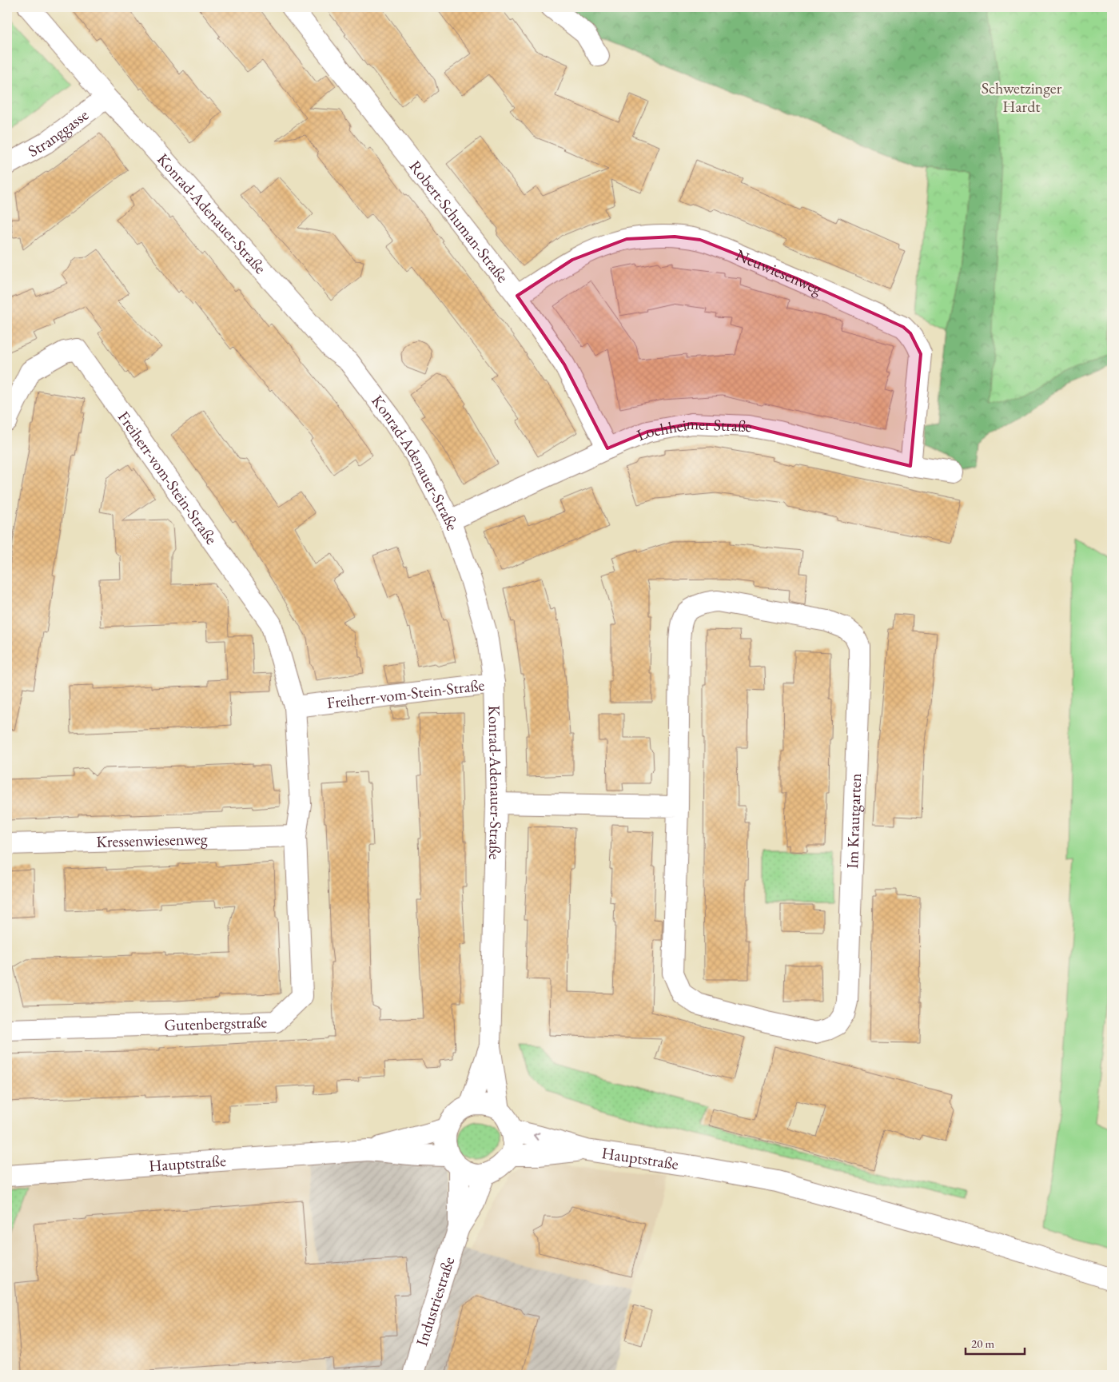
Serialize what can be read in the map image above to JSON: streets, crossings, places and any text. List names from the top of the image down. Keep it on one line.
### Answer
{"streets":{"street":["Stranggasse","Konrad-Adenauer-Straße","Robert-Schuman-Straße","Neuwiesenweg","Lochheimer Straße","Freiherr-vom-Stein-Straße","Im Krautgarten","Kressenwiesenweg","Gutenbergstraße","Hauptstraße","Industriestraße"]},"crossings":[["Stranggasse","Konrad-Adenauer-Straße"],["Konrad-Adenauer-Straße","Lochheimer Straße"],["Konrad-Adenauer-Straße","Freiherr-vom-Stein-Straße"],["Konrad-Adenauer-Straße","Hauptstraße"],["Konrad-Adenauer-Straße","Industriestraße"],["Robert-Schuman-Straße","Neuwiesenweg"],["Robert-Schuman-Straße","Lochheimer Straße"],["Neuwiesenweg","Lochheimer Straße"],["Freiherr-vom-Stein-Straße","Kressenwiesenweg"],["Freiherr-vom-Stein-Straße","Gutenbergstraße"],["Kressenwiesenweg","Gutenbergstraße"],["Hauptstraße","Industriestraße"]],"parks":["Schwetzinger Hardt"],"scale_bar":"20 m"}
